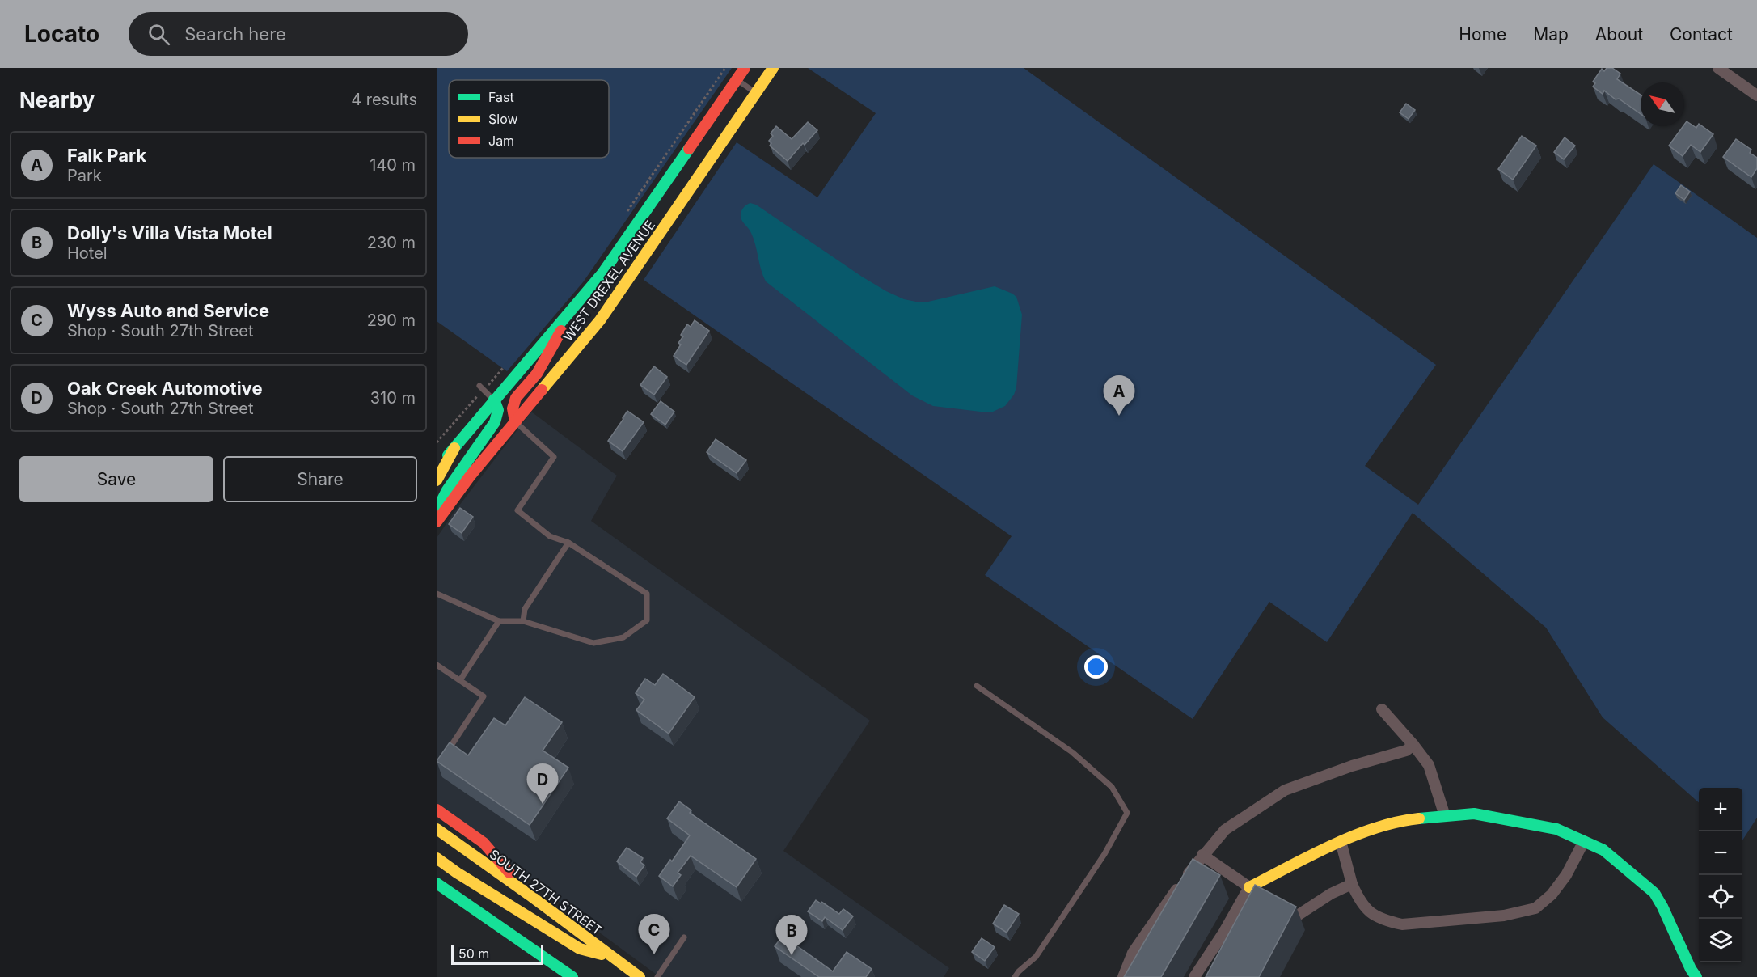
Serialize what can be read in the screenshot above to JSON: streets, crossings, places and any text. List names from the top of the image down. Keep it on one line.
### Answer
{"streets":{"street":["WEST DREXEL AVENUE","SOUTH 27TH STREET"]},"legend":["Fast","Slow","Jam"],"scale_bar":"50 m","north":"top left","page":{"header":"Locato","search":"Search here","nav":["Home","Map","About","Contact"],"heading":["Nearby","4 results"],"list":[{"mark":"A","name":"Falk Park","note":"Park","value":"140 m"},{"mark":"B","name":"Dolly's Villa Vista Motel","note":"Hotel","value":"230 m"},{"mark":"C","name":"Wyss Auto and Service","note":"Shop · South 27th Street","value":"290 m"},{"mark":"D","name":"Oak Creek Automotive","note":"Shop · South 27th Street","value":"310 m"}],"pins":["A","D","C","B"],"buttons":["Save","Share"],"map_buttons":["+","−"],"scale":"50 m"}}
